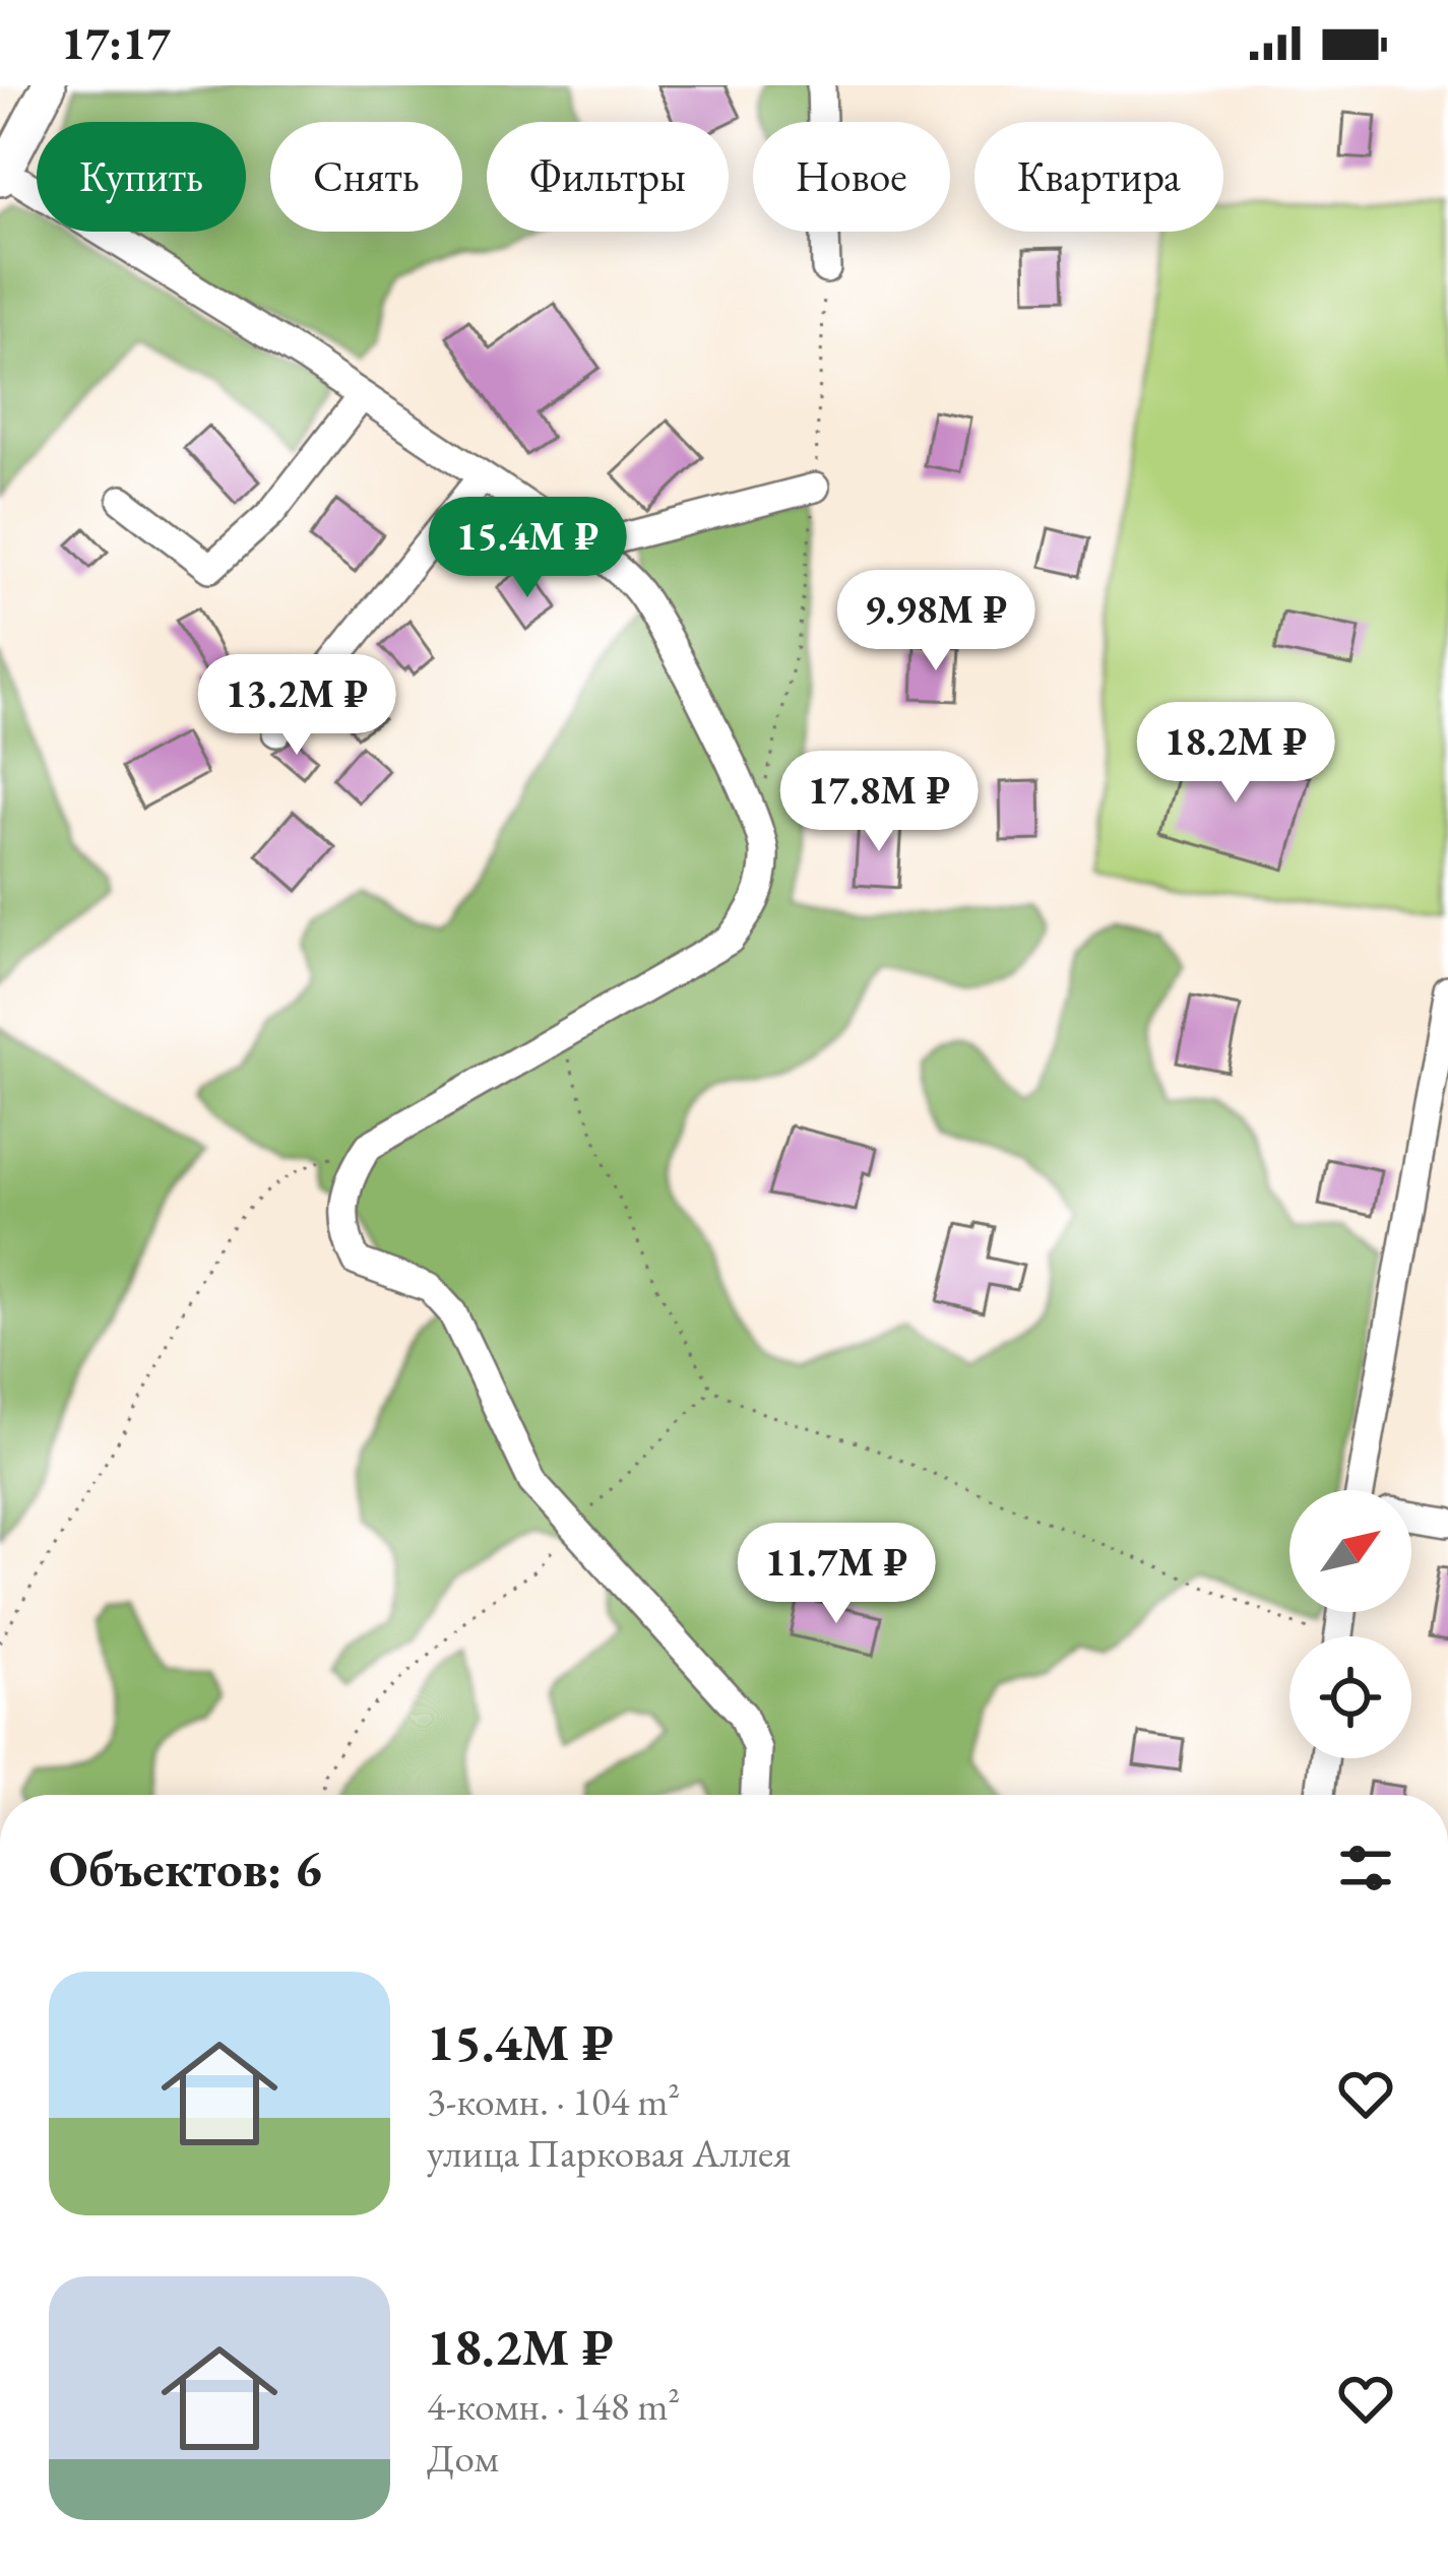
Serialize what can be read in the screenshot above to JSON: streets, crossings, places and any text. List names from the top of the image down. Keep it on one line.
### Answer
{"north":"top right","page":{"status":"17:17","chip":["Купить","Снять","Фильтры","Новое","Квартира"],"price":["15.4M ₽","9.98M ₽","13.2M ₽","18.2M ₽","17.8M ₽","11.7M ₽"],"heading":"Объектов: 6","list":[{"name":"15.4M ₽","note":"3-комн. · 104 m² · улица Парковая Аллея"},{"name":"18.2M ₽","note":"4-комн. · 148 m² · Дом"}]}}
